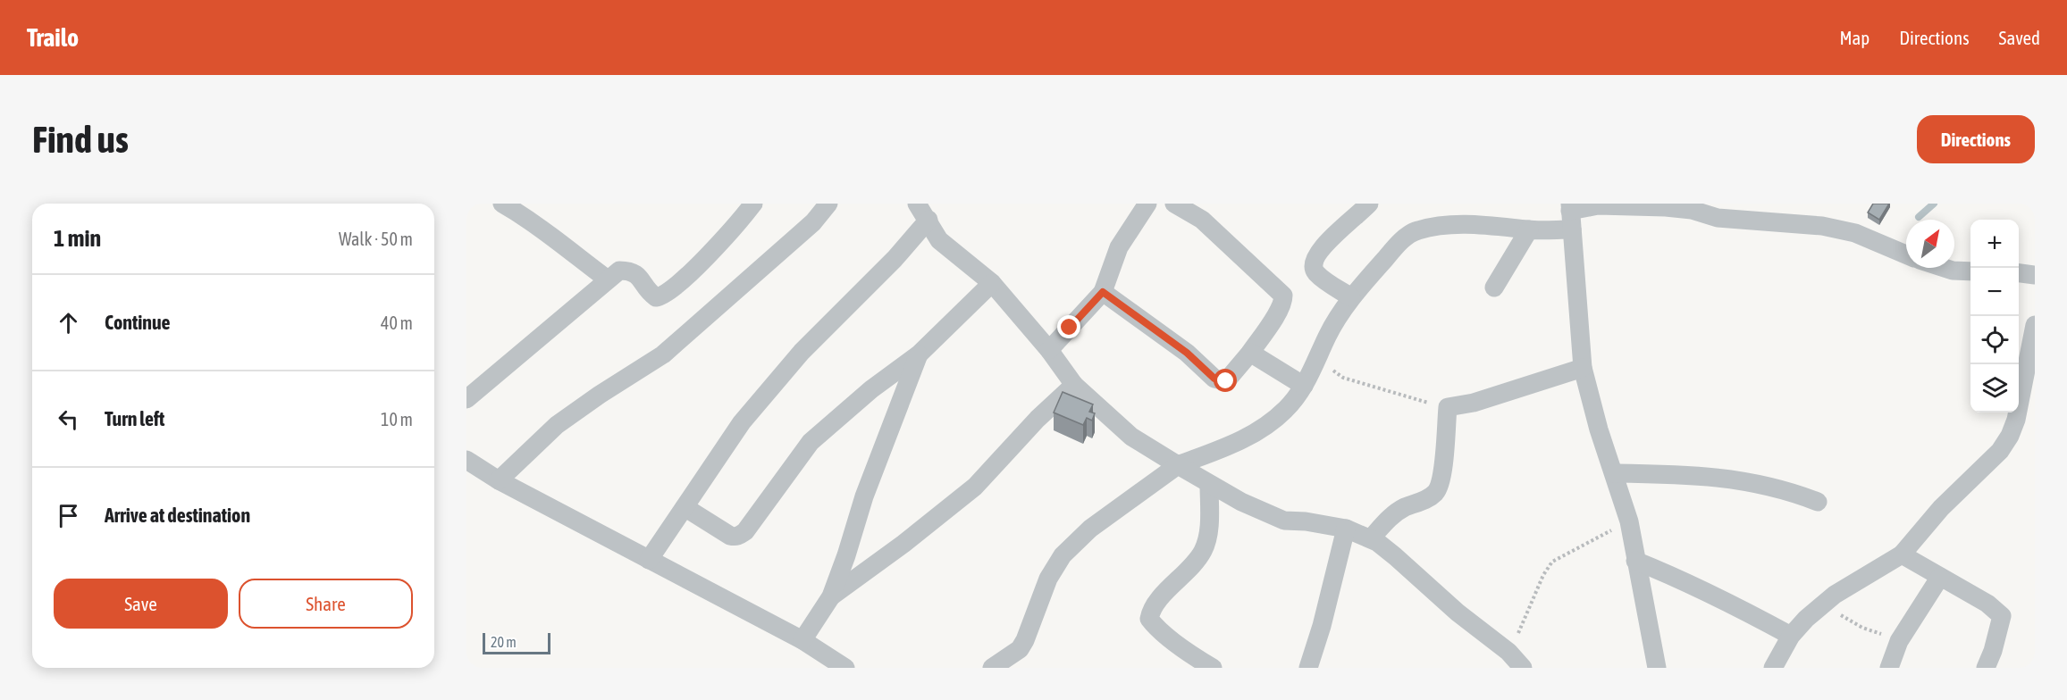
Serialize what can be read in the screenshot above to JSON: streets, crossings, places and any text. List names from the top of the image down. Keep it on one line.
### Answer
{"scale_bar":"20 m","north":"top right","page":{"header":"Trailo","nav":["Map","Directions","Saved"],"buttons":["Directions",["Save","Share"]],"title":"Find us","heading":["1 min","Walk · 50 m"],"map_buttons":["+","−"],"list":[["Continue","40 m"],["Turn left","10 m"],"Arrive at destination"],"scale":"20 m"}}
